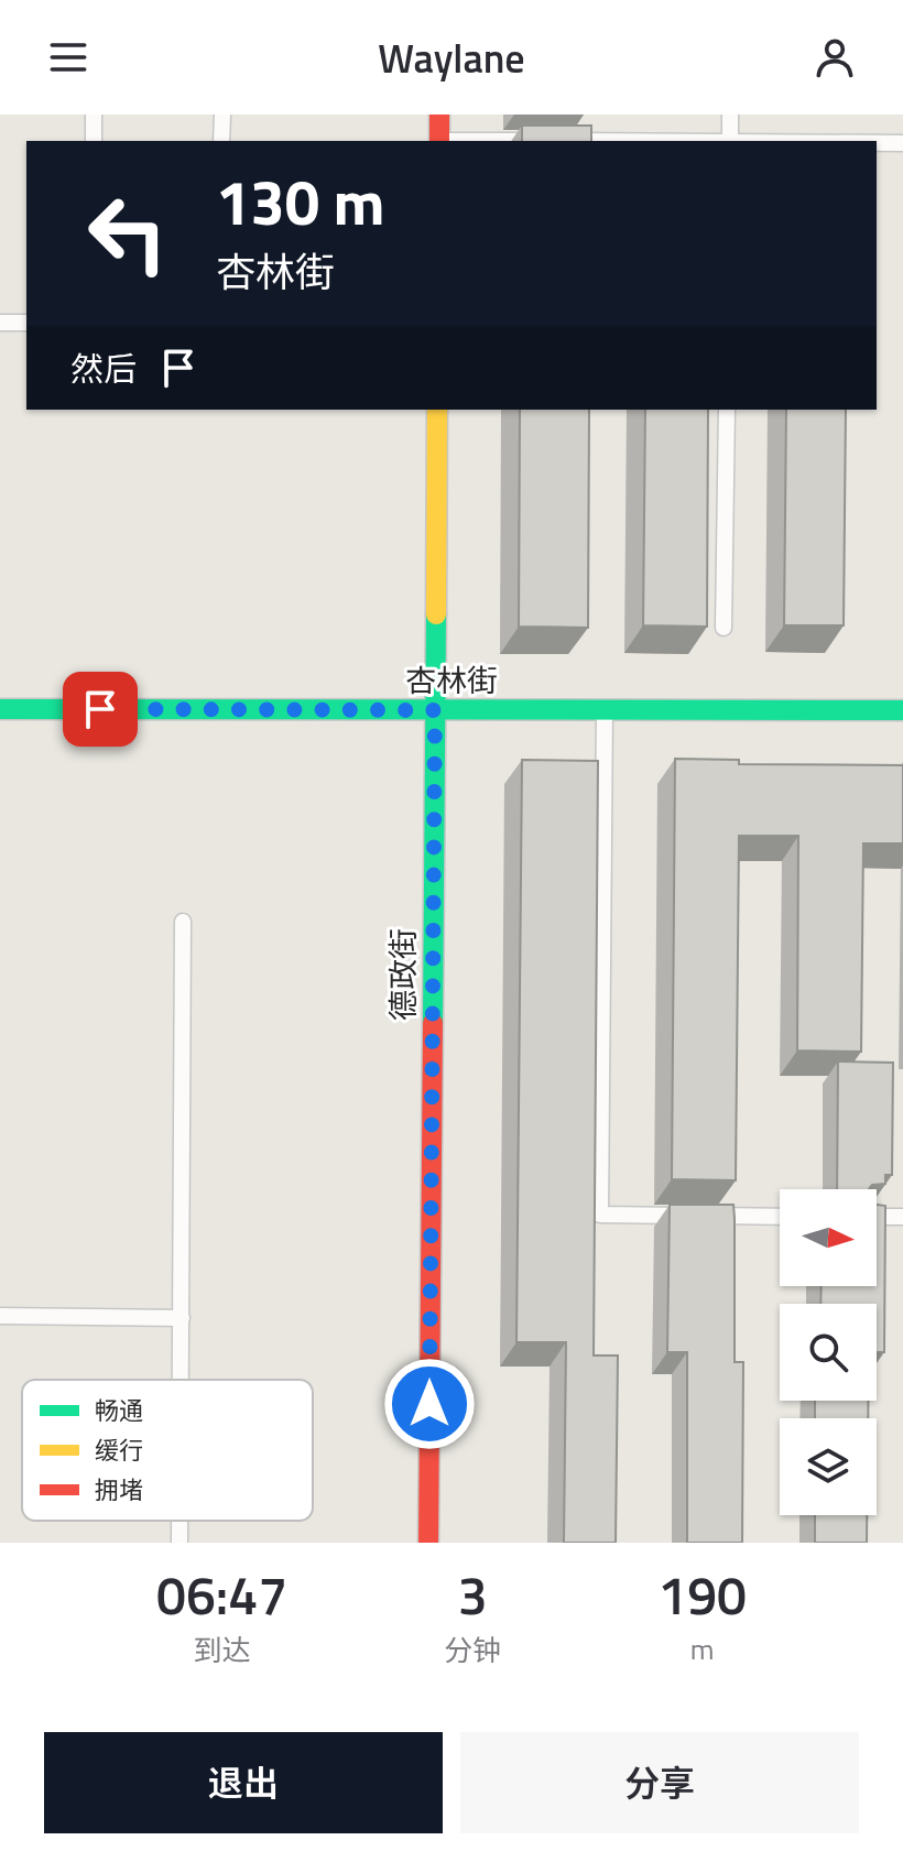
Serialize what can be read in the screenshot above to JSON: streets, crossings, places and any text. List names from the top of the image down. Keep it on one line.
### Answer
{"streets":{"street":["杏林街","德政街"]},"crossings":[["杏林街","德政街"]],"legend":["畅通","缓行","拥堵"],"north":"right","page":{"header":"Waylane","turn":["130 m","杏林街"],"then":"然后","eta":["06:47","到达","3","分钟","190","m"],"buttons":["退出","分享"]}}
